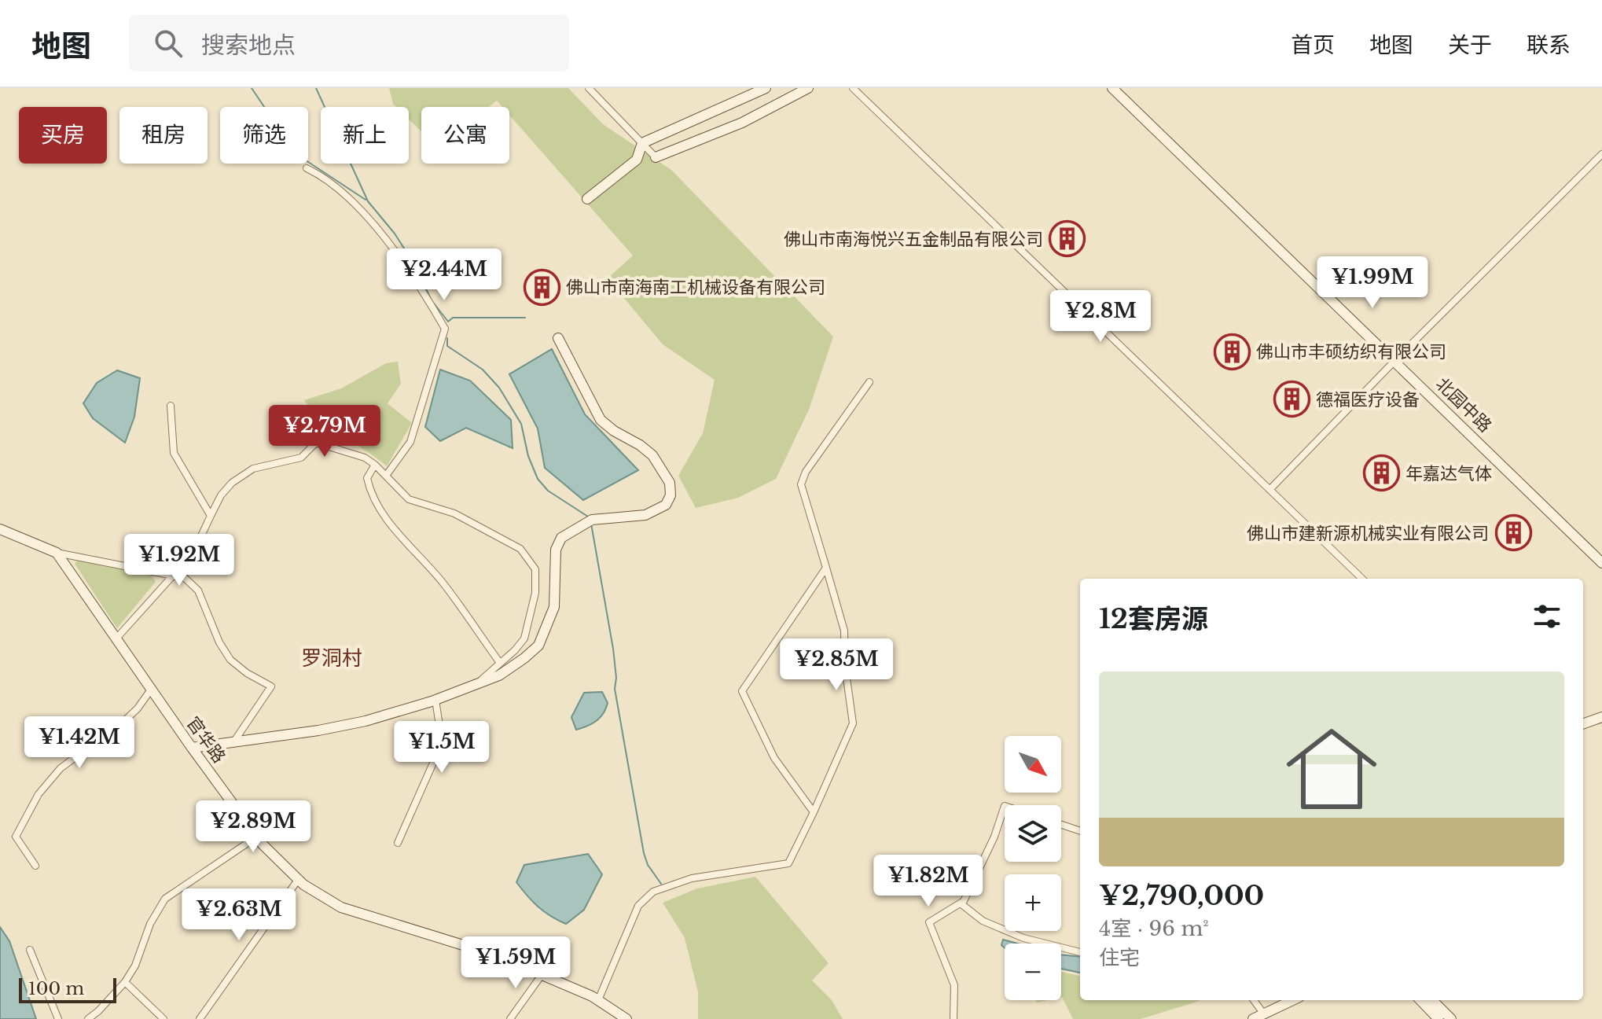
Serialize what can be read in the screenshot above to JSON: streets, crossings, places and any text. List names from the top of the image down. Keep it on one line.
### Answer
{"streets":{"street":["北园中路","官华路"]},"districts":["罗洞村"],"places":{"building":["佛山市南海悦兴五金制品有限公司","佛山市南海南工机械设备有限公司","佛山市丰硕纺织有限公司","德福医疗设备","年嘉达气体","佛山市建新源机械实业有限公司"]},"scale_bar":"100 m","north":"bottom right","page":{"header":"地图","search":"搜索地点","nav":["首页","地图","关于","联系"],"chip":["买房","租房","筛选","新上","公寓"],"price":["¥2.44M","¥1.99M","¥2.8M","¥2.79M","¥1.92M","¥2.85M","¥1.42M","¥1.5M","¥2.89M","¥1.82M","¥2.63M","¥1.59M"],"heading":"12套房源","list":[{"name":"¥2,790,000","note":"4室 · 96 m² · 住宅"}],"map_buttons":["+","−"],"scale":"100 m"}}
